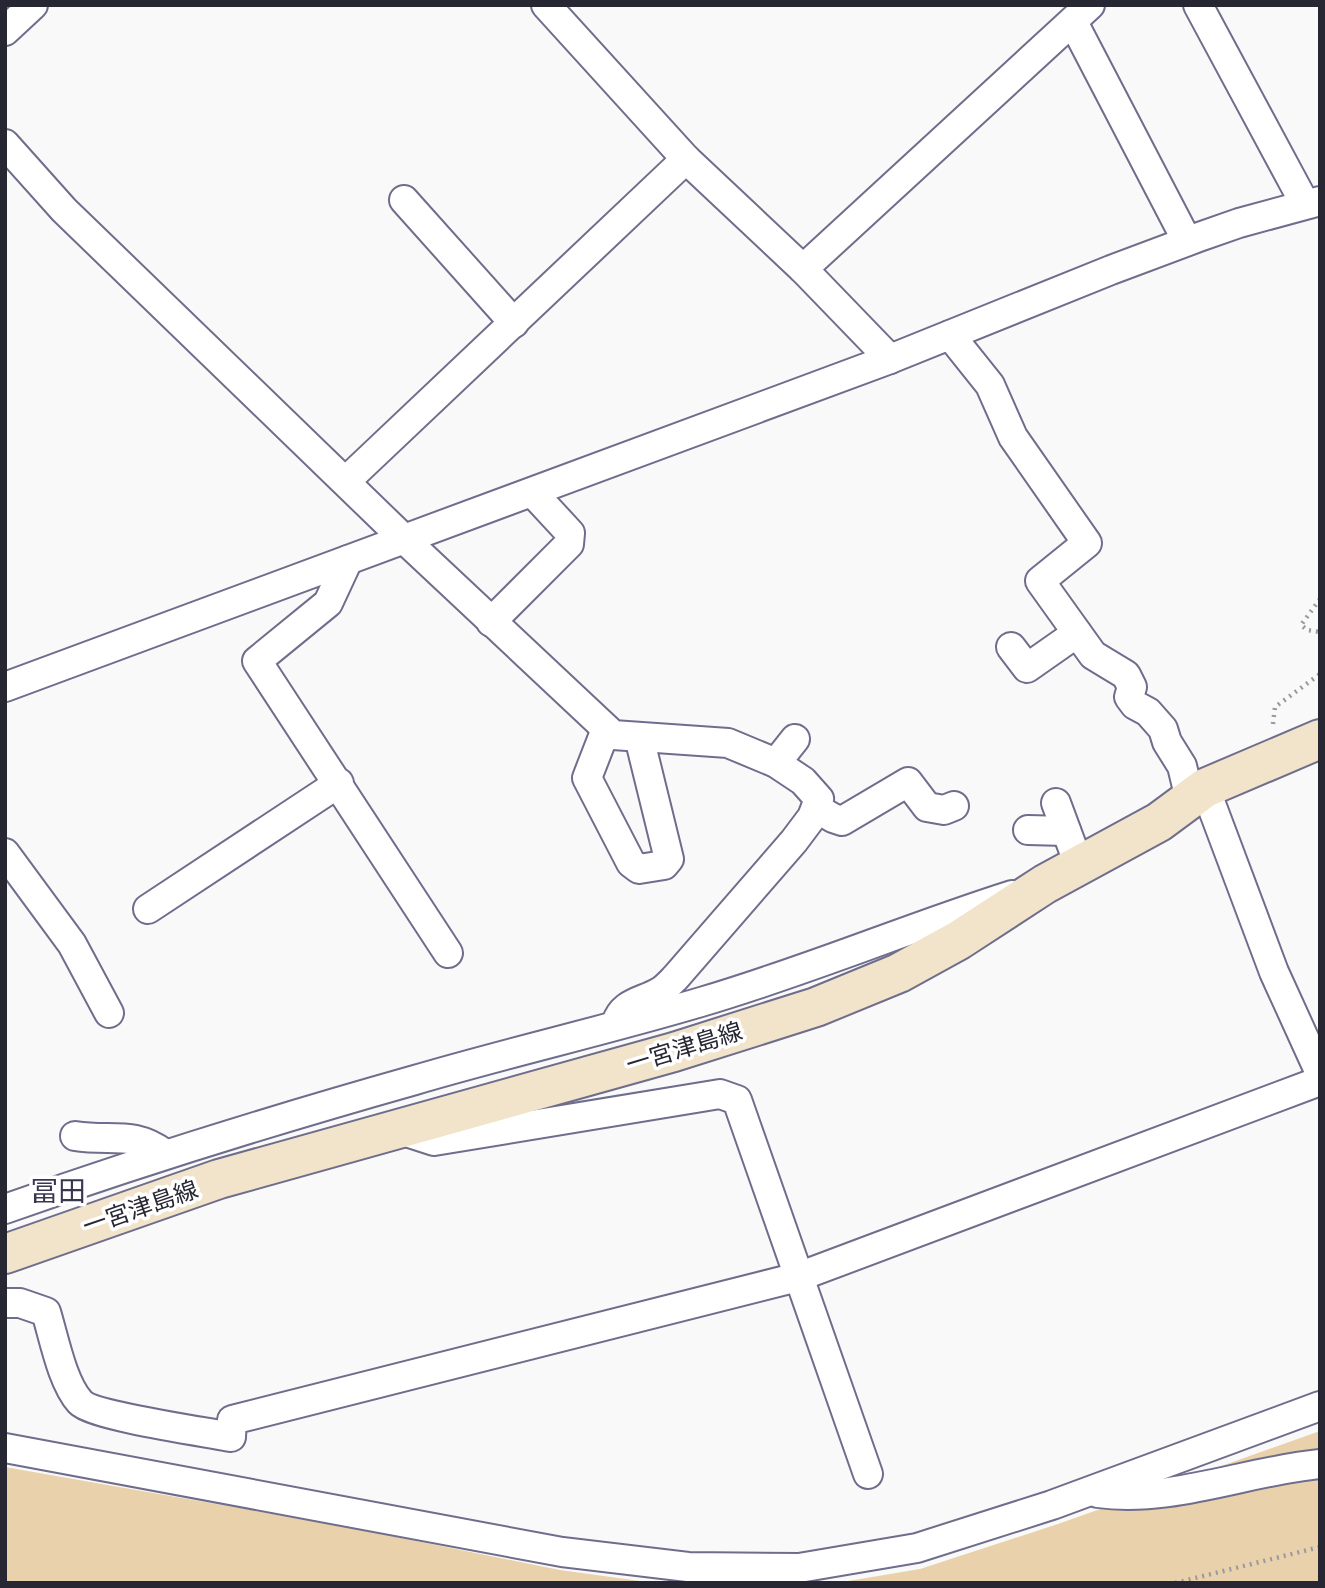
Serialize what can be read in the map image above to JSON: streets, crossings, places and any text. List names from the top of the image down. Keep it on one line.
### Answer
{"streets":{"main road":["一宮津島線"]},"districts":["冨田"]}
